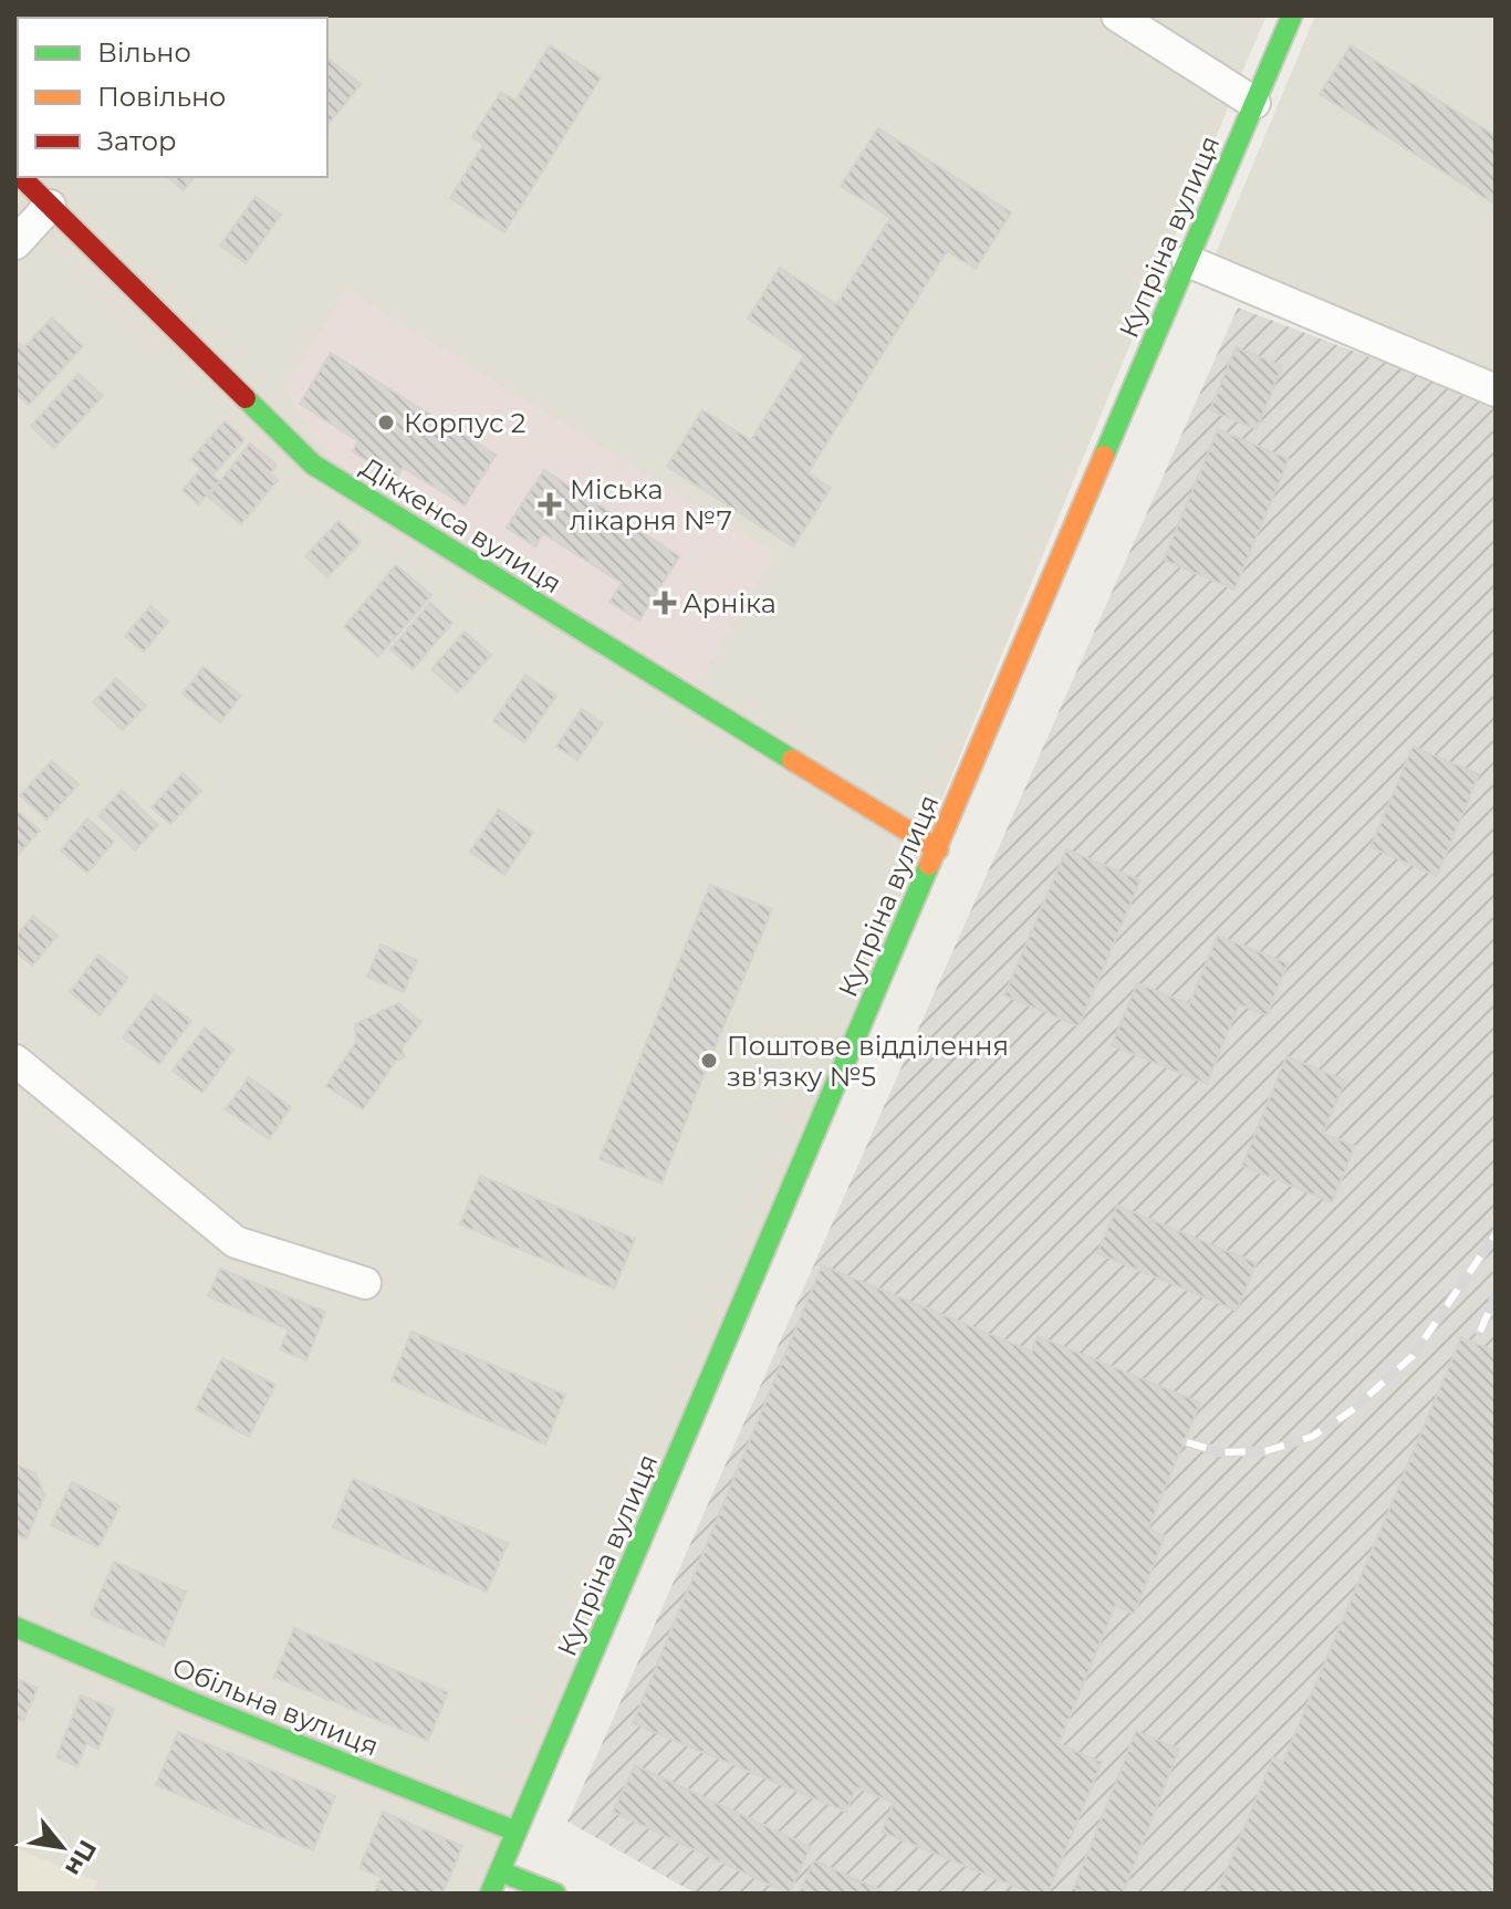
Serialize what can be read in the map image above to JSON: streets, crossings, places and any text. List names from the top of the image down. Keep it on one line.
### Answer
{"streets":{"main road":["Купріна вулиця","Діккенса вулиця","Обільна вулиця"]},"crossings":[["Купріна вулиця","Діккенса вулиця"],["Купріна вулиця","Обільна вулиця"]],"places":{"other":["Корпус 2","Поштове відділення зв'язку №5"],"health":["Міська лікарня №7","Арніка"]},"legend":["Вільно","Повільно","Затор"],"north":"bottom right"}
